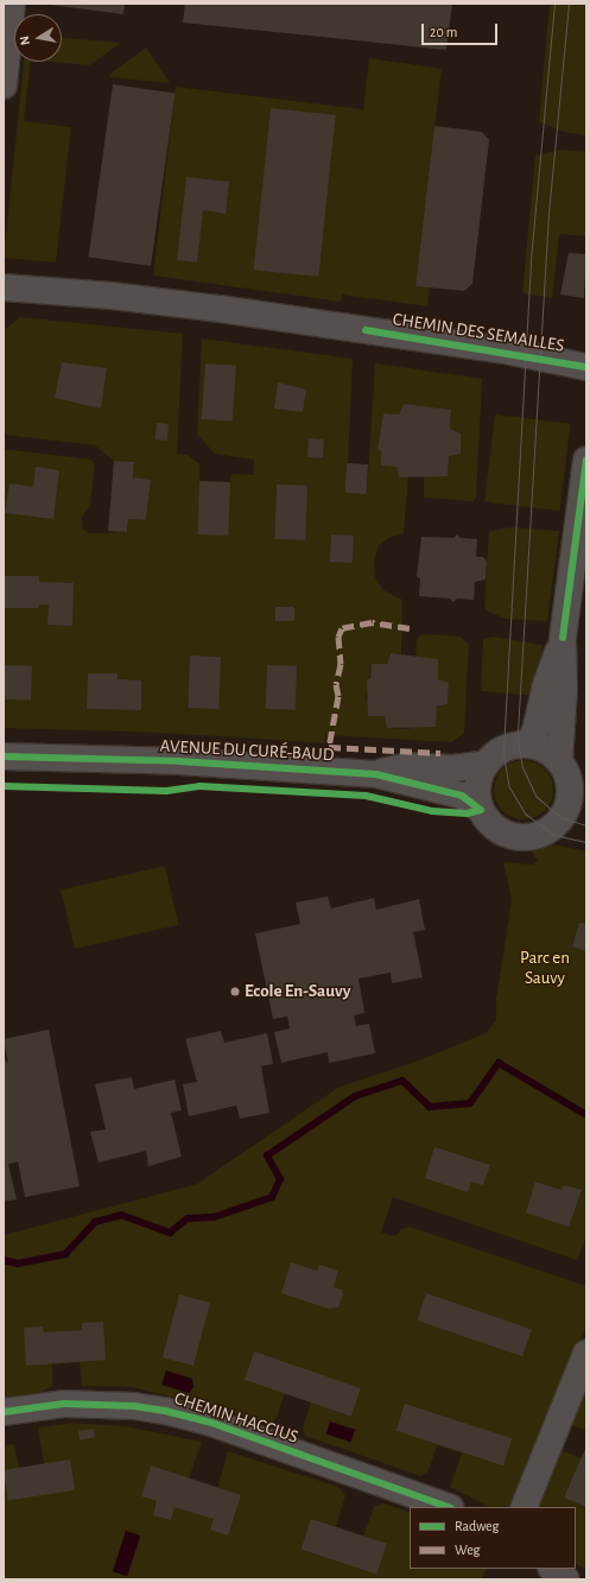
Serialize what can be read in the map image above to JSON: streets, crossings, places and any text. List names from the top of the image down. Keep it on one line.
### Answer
{"streets":{"street":["CHEMIN DES SEMAILLES","AVENUE DU CURÉ-BAUD","CHEMIN HACCIUS"]},"parks":["Parc en Sauvy"],"places":["Ecole En-Sauvy"],"legend":["Radweg","Weg"],"scale_bar":"20 m","north":"left"}
